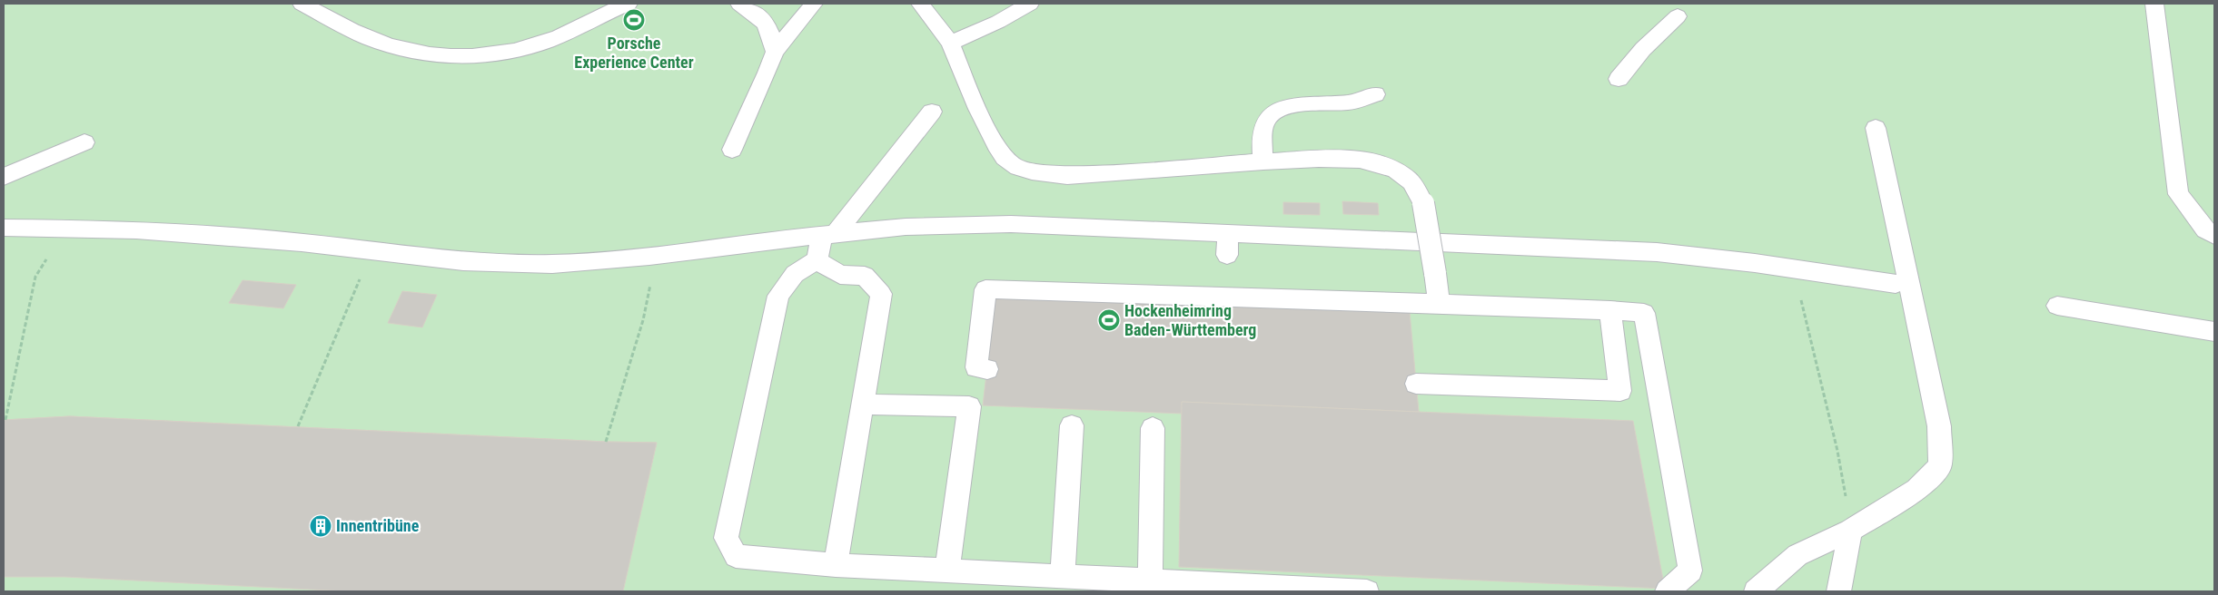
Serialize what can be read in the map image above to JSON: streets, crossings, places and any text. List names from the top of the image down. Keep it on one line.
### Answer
{"places":{"sports":["Porsche Experience Center","Hockenheimring Baden-Württemberg"],"building":["Innentribüne"]}}
